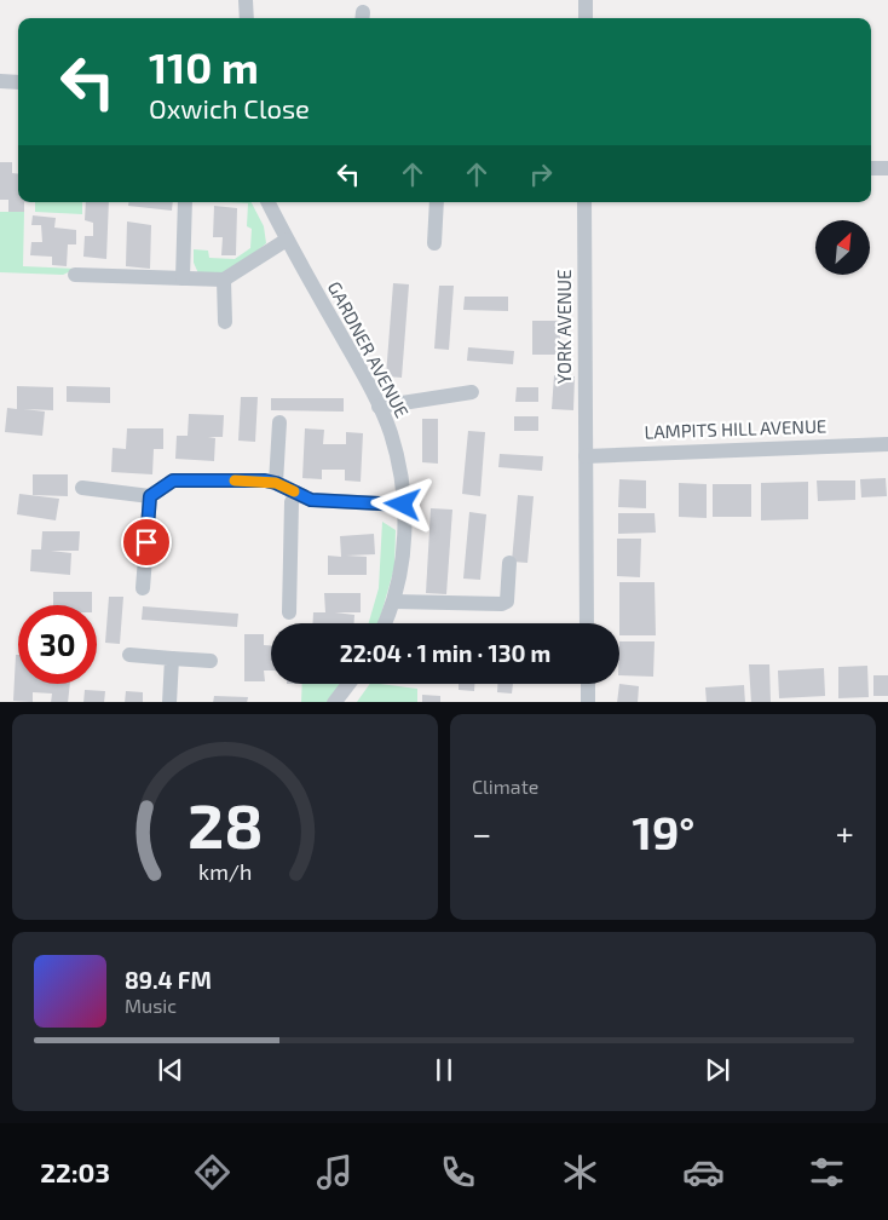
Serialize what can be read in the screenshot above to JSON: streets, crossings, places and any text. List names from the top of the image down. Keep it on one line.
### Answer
{"streets":{"street":["YORK AVENUE","GARDNER AVENUE","LAMPITS HILL AVENUE"]},"crossings":[["YORK AVENUE","LAMPITS HILL AVENUE"]],"north":"top right","page":{"turn":["110 m","Oxwich Close"],"limit":"30","trip":"22:04 · 1 min · 130 m","tile":"Climate","heat":["−","19°","+"],"song":["89.4 FM","Music"],"tabs":"22:03","gauge":["28","km/h"]}}
